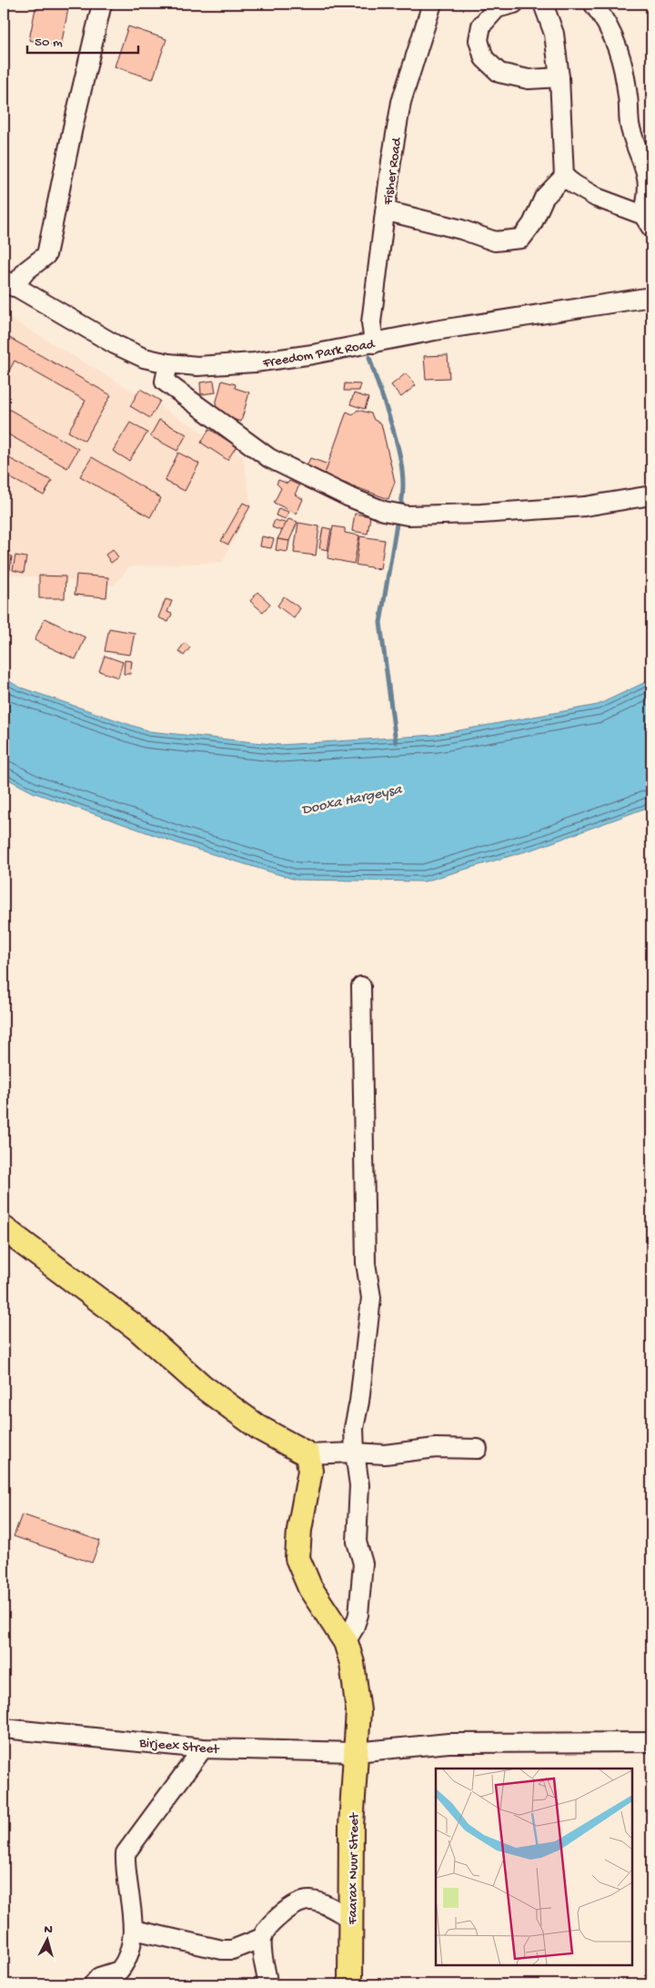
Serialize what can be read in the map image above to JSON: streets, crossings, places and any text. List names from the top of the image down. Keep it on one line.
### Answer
{"streets":{"main road":["Faarax Nuur Street"],"street":["Fisher Road","Freedom Park Road","Birjeex Street"]},"crossings":[["Fisher Road","Freedom Park Road"],["Birjeex Street","Faarax Nuur Street"]],"water":["Dooxa Hargeysa"],"scale_bar":"50 m","north":"top"}
